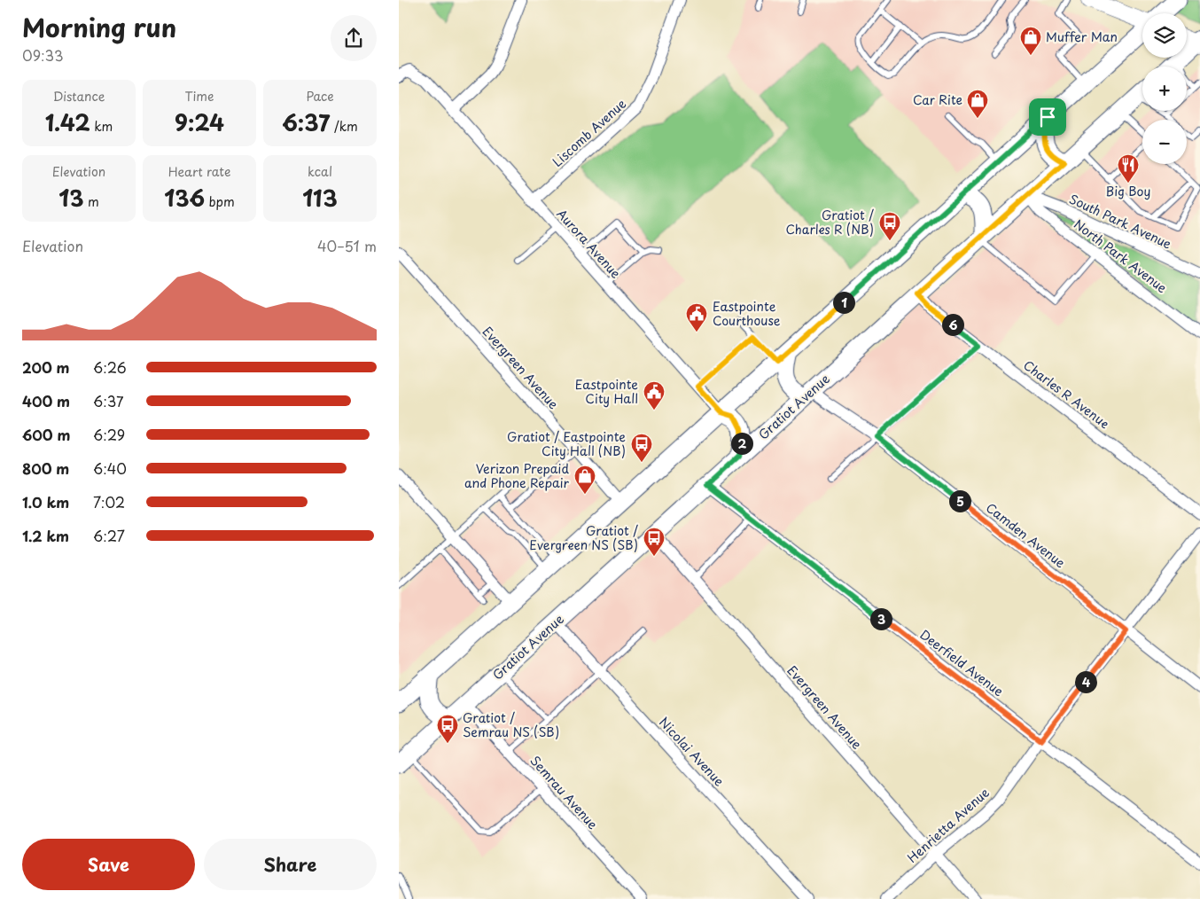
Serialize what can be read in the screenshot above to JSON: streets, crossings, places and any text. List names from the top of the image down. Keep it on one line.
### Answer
{"streets":{"main road":["Gratiot Avenue"],"street":["Liscomb Avenue","South Park Avenue","Aurora Avenue","North Park Avenue","Evergreen Avenue","Charles R Avenue","Camden Avenue","Deerfield Avenue","Nicolai Avenue","Semrau Avenue","Henrietta Avenue"]},"crossings":[["Liscomb Avenue","Aurora Avenue"],["South Park Avenue","North Park Avenue"],["South Park Avenue","Gratiot Avenue"],["North Park Avenue","Gratiot Avenue"],["Evergreen Avenue","Gratiot Avenue"],["Evergreen Avenue","Henrietta Avenue"],["Charles R Avenue","Gratiot Avenue"],["Gratiot Avenue","Camden Avenue"],["Gratiot Avenue","Deerfield Avenue"],["Gratiot Avenue","Nicolai Avenue"],["Gratiot Avenue","Semrau Avenue"],["Camden Avenue","Henrietta Avenue"],["Deerfield Avenue","Henrietta Avenue"]],"places":{"shop":["Muffer Man","Car Rite","Verizon Prepaid and Phone Repair"],"restaurant":["Big Boy"],"bus stop":["Gratiot / Charles R (NB)","Gratiot / Eastpointe City Hall (NB)","Gratiot / Evergreen NS (SB)","Gratiot / Semrau NS (SB)"],"public building":["Eastpointe Courthouse","Eastpointe City Hall"]},"page":{"heading":["Morning run","09:33"],"map_buttons":["+","−"],"stats":[["Distance","1.42 km"],["Time","9:24"],["Pace","6:37 /km"],["Elevation","13 m"],["Heart rate","136 bpm"],["kcal","113"]],"chart":["Elevation","40–51 m"],"pins":["1","6","2","5","3","4"],"list":[{"name":"200 m","note":"6:26"},{"name":"400 m","note":"6:37"},{"name":"600 m","note":"6:29"},{"name":"800 m","note":"6:40"},{"name":"1.0 km","note":"7:02"},{"name":"1.2 km","note":"6:27"}],"buttons":["Save","Share"]}}
